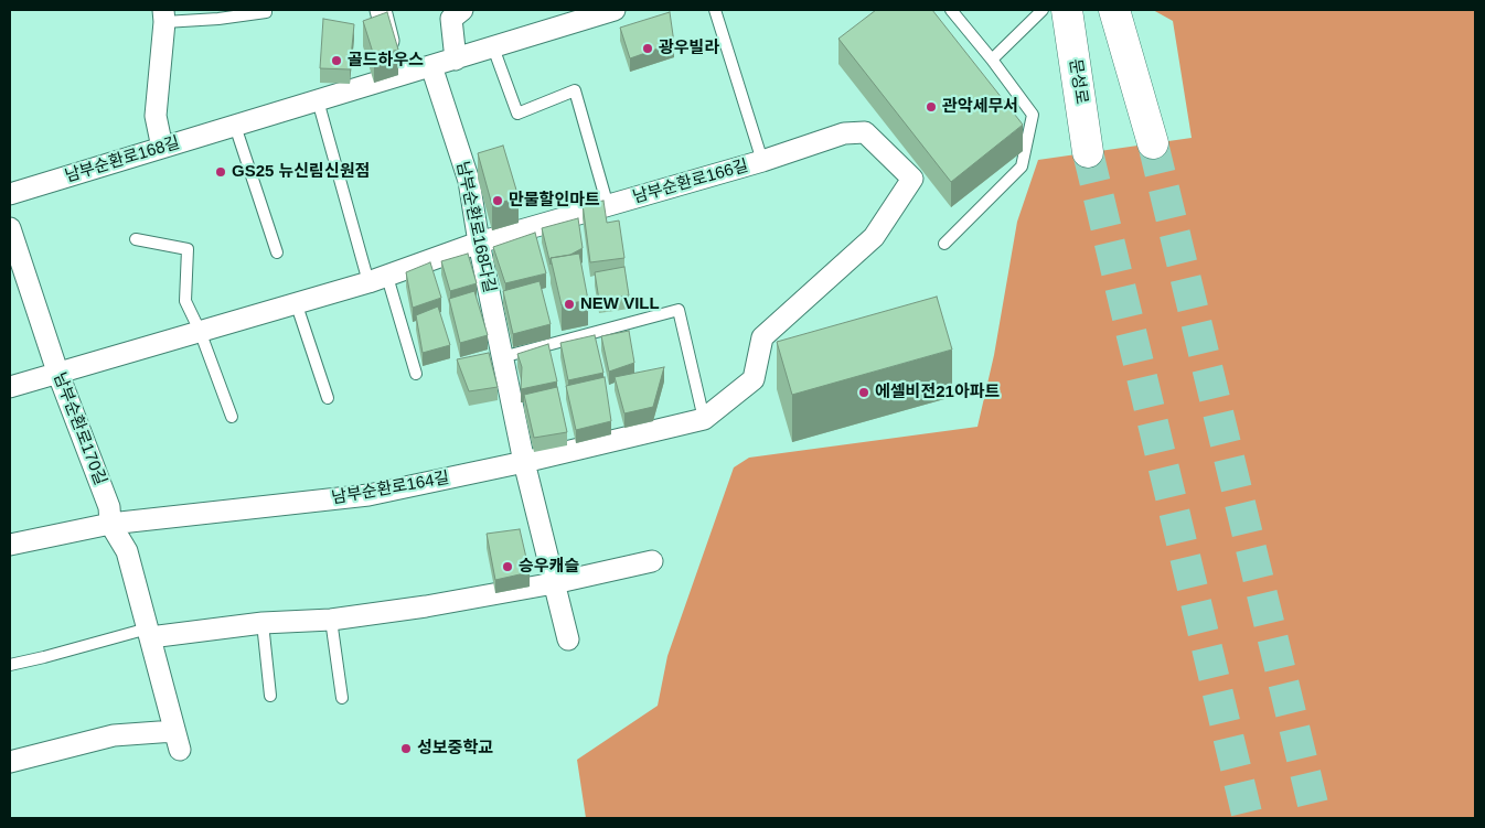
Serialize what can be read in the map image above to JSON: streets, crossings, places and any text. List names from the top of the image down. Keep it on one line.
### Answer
{"streets":{"main road":["문성로"],"street":["남부순환로168길","남부순환로166길","남부순환로168다길","남부순환로170길","남부순환로164길"]},"crossings":[["남부순환로168길","남부순환로168다길"],["남부순환로166길","남부순환로168다길"],["남부순환로166길","남부순환로170길"],["남부순환로166길","남부순환로164길"],["남부순환로168다길","남부순환로164길"],["남부순환로170길","남부순환로164길"]],"places":["광우빌라","골드하우스","관악세무서","GS25 뉴신림신원점","만물할인마트","NEW VILL","에셀비전21아파트","승우캐슬","성보중학교"]}
